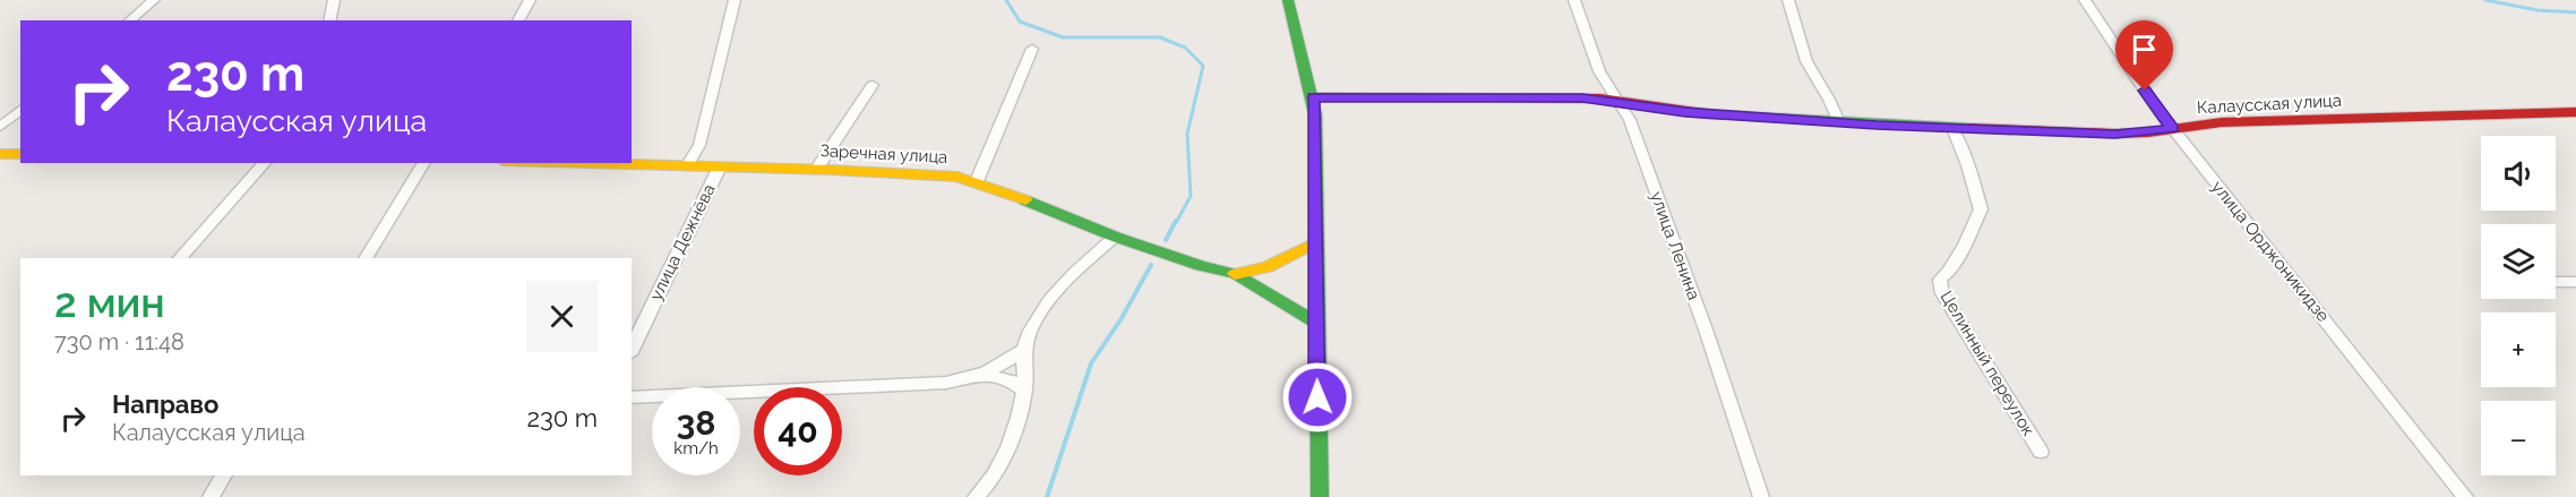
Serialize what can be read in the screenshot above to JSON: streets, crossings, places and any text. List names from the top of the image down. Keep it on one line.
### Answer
{"streets":{"street":["Калаусская улица","Заречная улица","улица Дежнёва","улица Ленина","улица Орджоникидзе","Целинный переулок"]},"crossings":[["Калаусская улица","улица Ленина"],["Калаусская улица","улица Орджоникидзе"],["Калаусская улица","Целинный переулок"],["Заречная улица","улица Дежнёва"]],"page":{"turn":["230 m","Калаусская улица"],"map_buttons":["+","−"],"heading":["2 мин","730 m · 11:48"],"list":[{"name":"Направо","note":"Калаусская улица","value":"230 m"}],"speed":"38 km/h","limit":"40"}}
